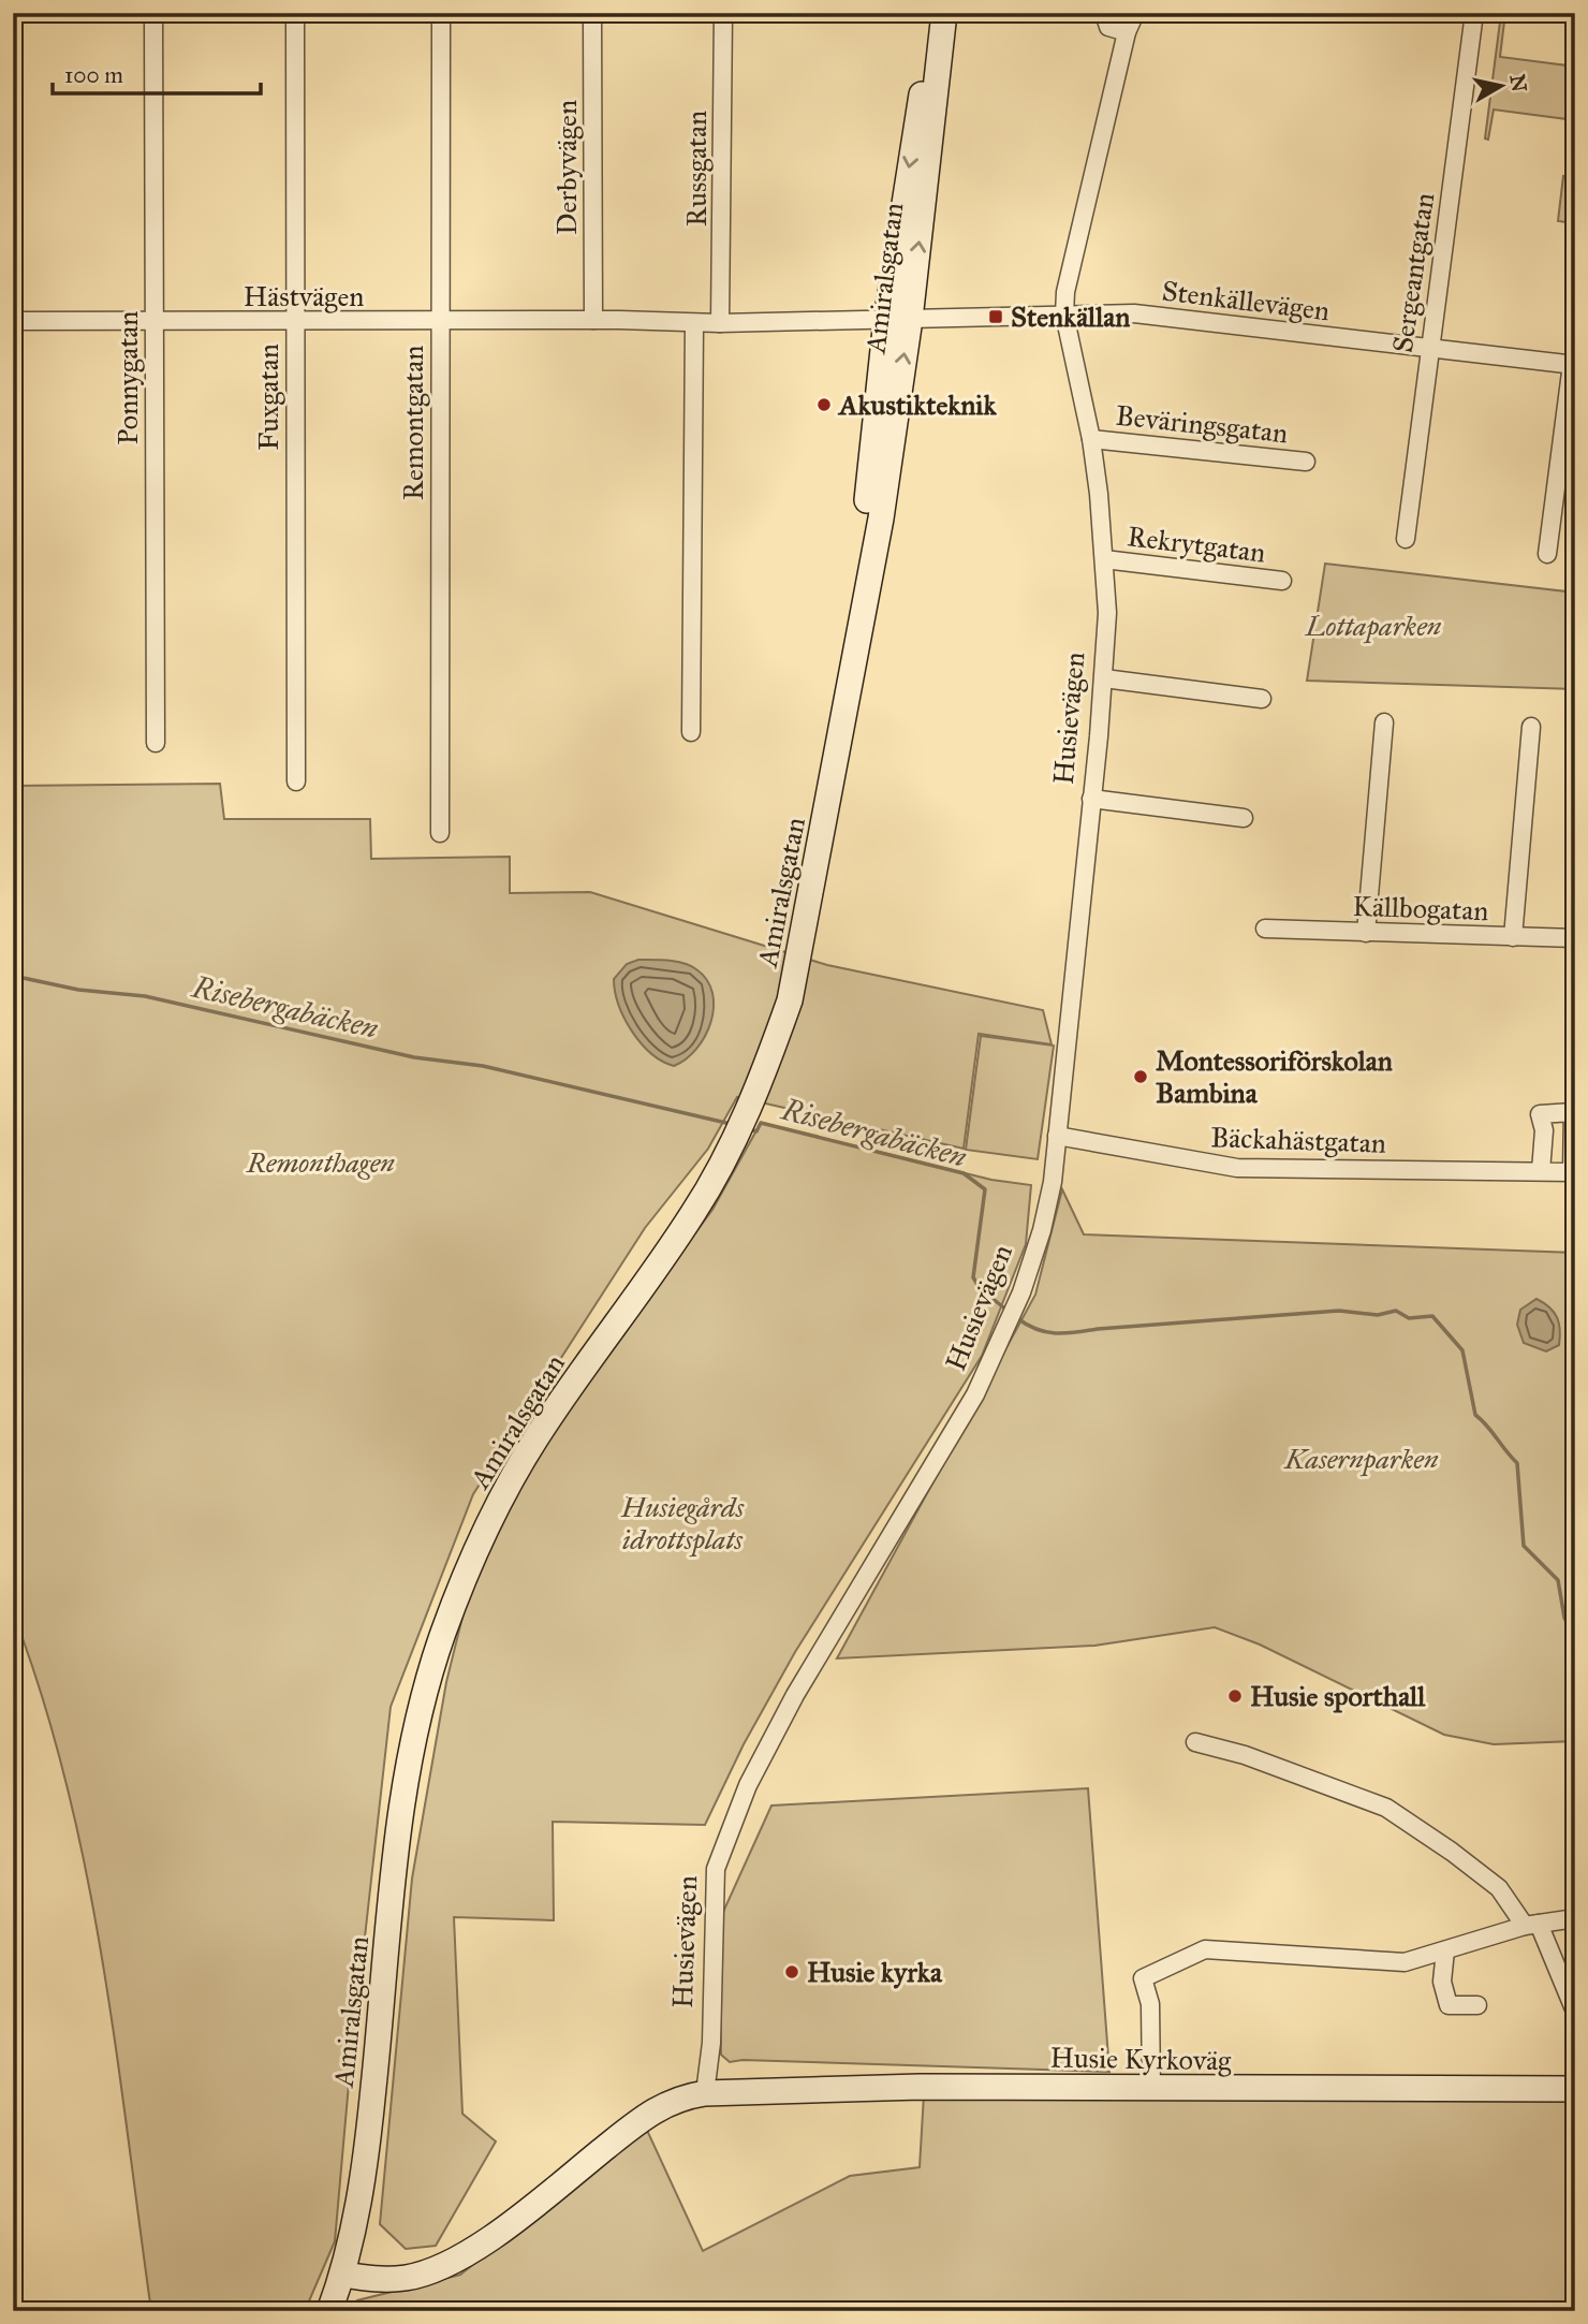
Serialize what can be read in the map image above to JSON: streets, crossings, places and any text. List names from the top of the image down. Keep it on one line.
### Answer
{"streets":{"street":["Derbyvägen","Russgatan","Sergeantgatan","Amiralsgatan","Hästvägen","Stenkällevägen","Ponnygatan","Fuxgatan","Remontgatan","Beväringsgatan","Rekrytgatan","Husievägen","Källbogatan","Bäckahästgatan","Husie Kyrkoväg"]},"crossings":[["Derbyvägen","Hästvägen"],["Derbyvägen","Stenkällevägen"],["Russgatan","Stenkällevägen"],["Sergeantgatan","Stenkällevägen"],["Amiralsgatan","Stenkällevägen"],["Hästvägen","Stenkällevägen"],["Hästvägen","Ponnygatan"],["Hästvägen","Fuxgatan"],["Hästvägen","Remontgatan"],["Stenkällevägen","Husievägen"],["Beväringsgatan","Husievägen"],["Rekrytgatan","Husievägen"],["Husievägen","Bäckahästgatan"],["Husievägen","Husie Kyrkoväg"]],"water":["Risebergabäcken"],"parks":["Lottaparken","Remonthagen","Kasernparken","Husiegårds idrottsplats"],"places":{"transit":["Stenkällan"],"other":["Akustikteknik","Montessoriförskolan Bambina","Husie sporthall","Husie kyrka"]},"scale_bar":"100 m","north":"right"}
